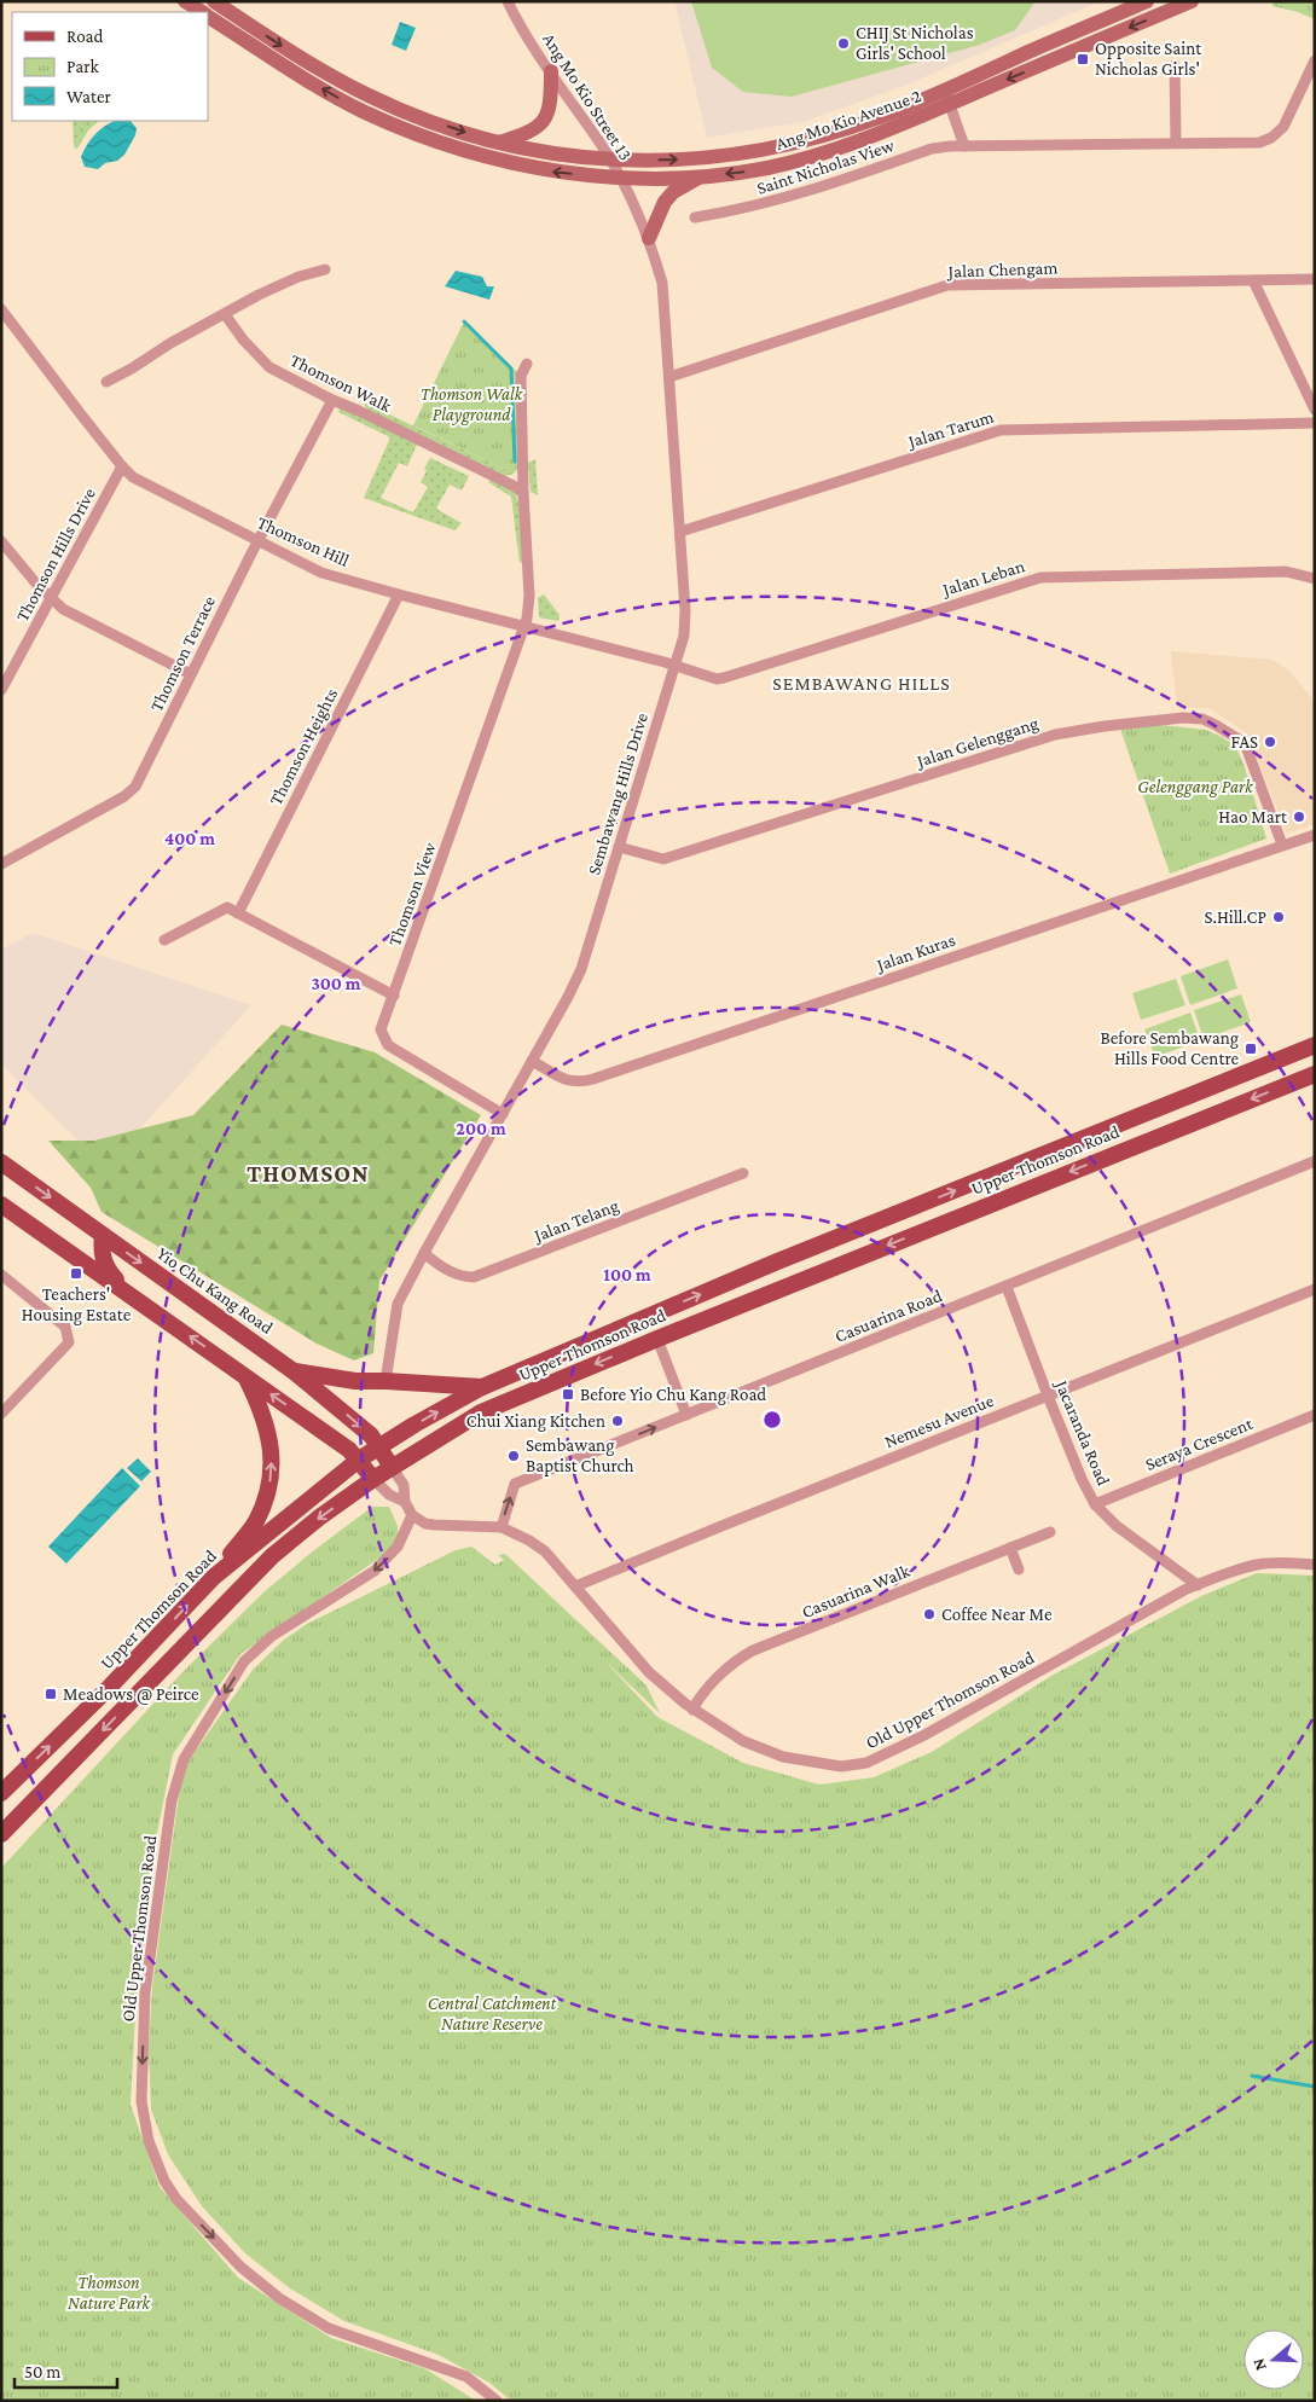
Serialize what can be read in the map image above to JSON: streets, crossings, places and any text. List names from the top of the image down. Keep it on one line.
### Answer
{"streets":{"main road":["Ang Mo Kio Avenue 2","Upper Thomson Road","Yio Chu Kang Road"],"street":["Ang Mo Kio Street 13","Saint Nicholas View","Jalan Chengam","Thomson Walk","Jalan Tarum","Thomson Hill","Thomson Hills Drive","Jalan Leban","Thomson Terrace","Jalan Gelenggang","Thomson Heights","Sembawang Hills Drive","Thomson View","Jalan Kuras","Jalan Telang","Casuarina Road","Nemesu Avenue","Jacaranda Road","Seraya Crescent","Casuarina Walk","Old Upper Thomson Road"]},"crossings":[["Ang Mo Kio Street 13","Ang Mo Kio Avenue 2"],["Ang Mo Kio Street 13","Sembawang Hills Drive"],["Ang Mo Kio Avenue 2","Sembawang Hills Drive"],["Jalan Chengam","Sembawang Hills Drive"],["Thomson Walk","Thomson Terrace"],["Jalan Tarum","Sembawang Hills Drive"],["Thomson Hill","Thomson Hills Drive"],["Thomson Hill","Jalan Leban"],["Thomson Hill","Thomson Terrace"],["Thomson Hill","Thomson Heights"],["Thomson Hill","Sembawang Hills Drive"],["Thomson Hill","Thomson View"],["Jalan Leban","Sembawang Hills Drive"],["Jalan Gelenggang","Sembawang Hills Drive"],["Jalan Gelenggang","Jalan Kuras"],["Sembawang Hills Drive","Thomson View"],["Sembawang Hills Drive","Jalan Kuras"],["Sembawang Hills Drive","Jalan Telang"],["Upper Thomson Road","Yio Chu Kang Road"],["Casuarina Road","Jacaranda Road"],["Casuarina Road","Old Upper Thomson Road"],["Nemesu Avenue","Jacaranda Road"],["Nemesu Avenue","Old Upper Thomson Road"],["Jacaranda Road","Seraya Crescent"],["Jacaranda Road","Old Upper Thomson Road"],["Casuarina Walk","Old Upper Thomson Road"]],"districts":["SEMBAWANG HILLS","THOMSON"],"parks":["Thomson Walk Playground","Gelenggang Park","Central Catchment Nature Reserve","Thomson Nature Park"],"places":{"other":["CHIJ St Nicholas Girls' School","FAS","Hao Mart","S.Hill.CP","Chui Xiang Kitchen","Sembawang Baptist Church","Coffee Near Me"],"transit":["Opposite Saint Nicholas Girls'","Before Sembawang Hills Food Centre","Teachers' Housing Estate","Before Yio Chu Kang Road","Meadows @ Peirce"]},"legend":["Road","Park","Water"],"scale_bar":"50 m","north":"left","rings":["400 m","300 m","200 m","100 m"]}
